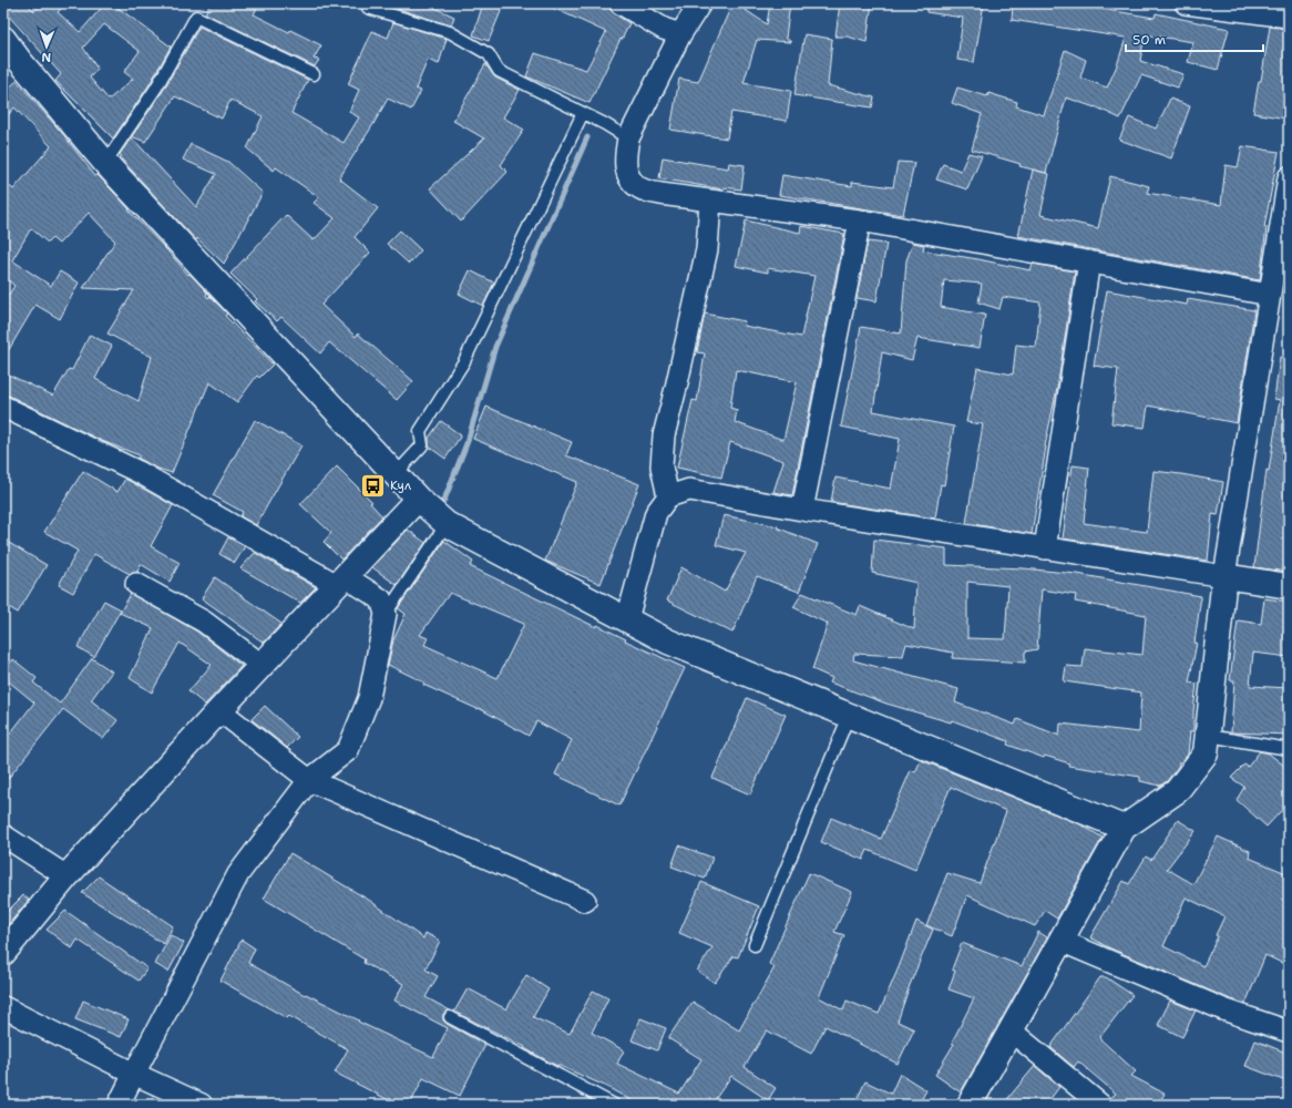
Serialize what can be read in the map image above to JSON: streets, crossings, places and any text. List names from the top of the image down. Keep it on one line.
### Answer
{"places":{"bus stop":["Кул"]},"scale_bar":"50 m","north":"bottom"}
